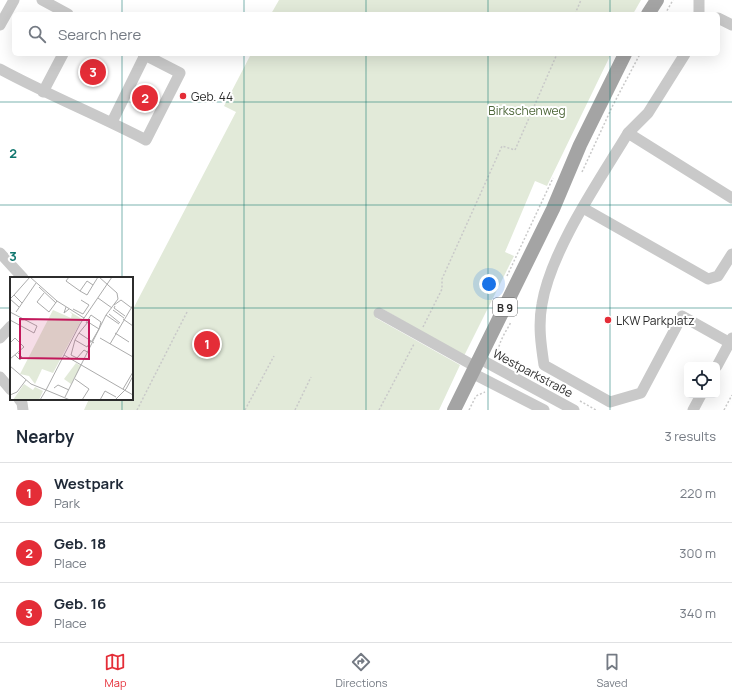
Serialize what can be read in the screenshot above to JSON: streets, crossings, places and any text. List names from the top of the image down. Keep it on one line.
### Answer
{"streets":{"main road":["B 9"],"street":["Westparkstraße"]},"crossings":[["B 9","Westparkstraße"]],"parks":["Birkschenweg"],"places":["Geb. 44","LKW Parkplatz"],"page":{"search":"Search here","pins":["3","2","1"],"heading":["Nearby","3 results"],"list":[{"mark":"1","name":"Westpark","note":"Park","value":"220 m"},{"mark":"2","name":"Geb. 18","note":"Place","value":"300 m"},{"mark":"3","name":"Geb. 16","note":"Place","value":"340 m"}],"nav":["Map","Directions","Saved"]},"grid":{"rows":["2","3"]}}
